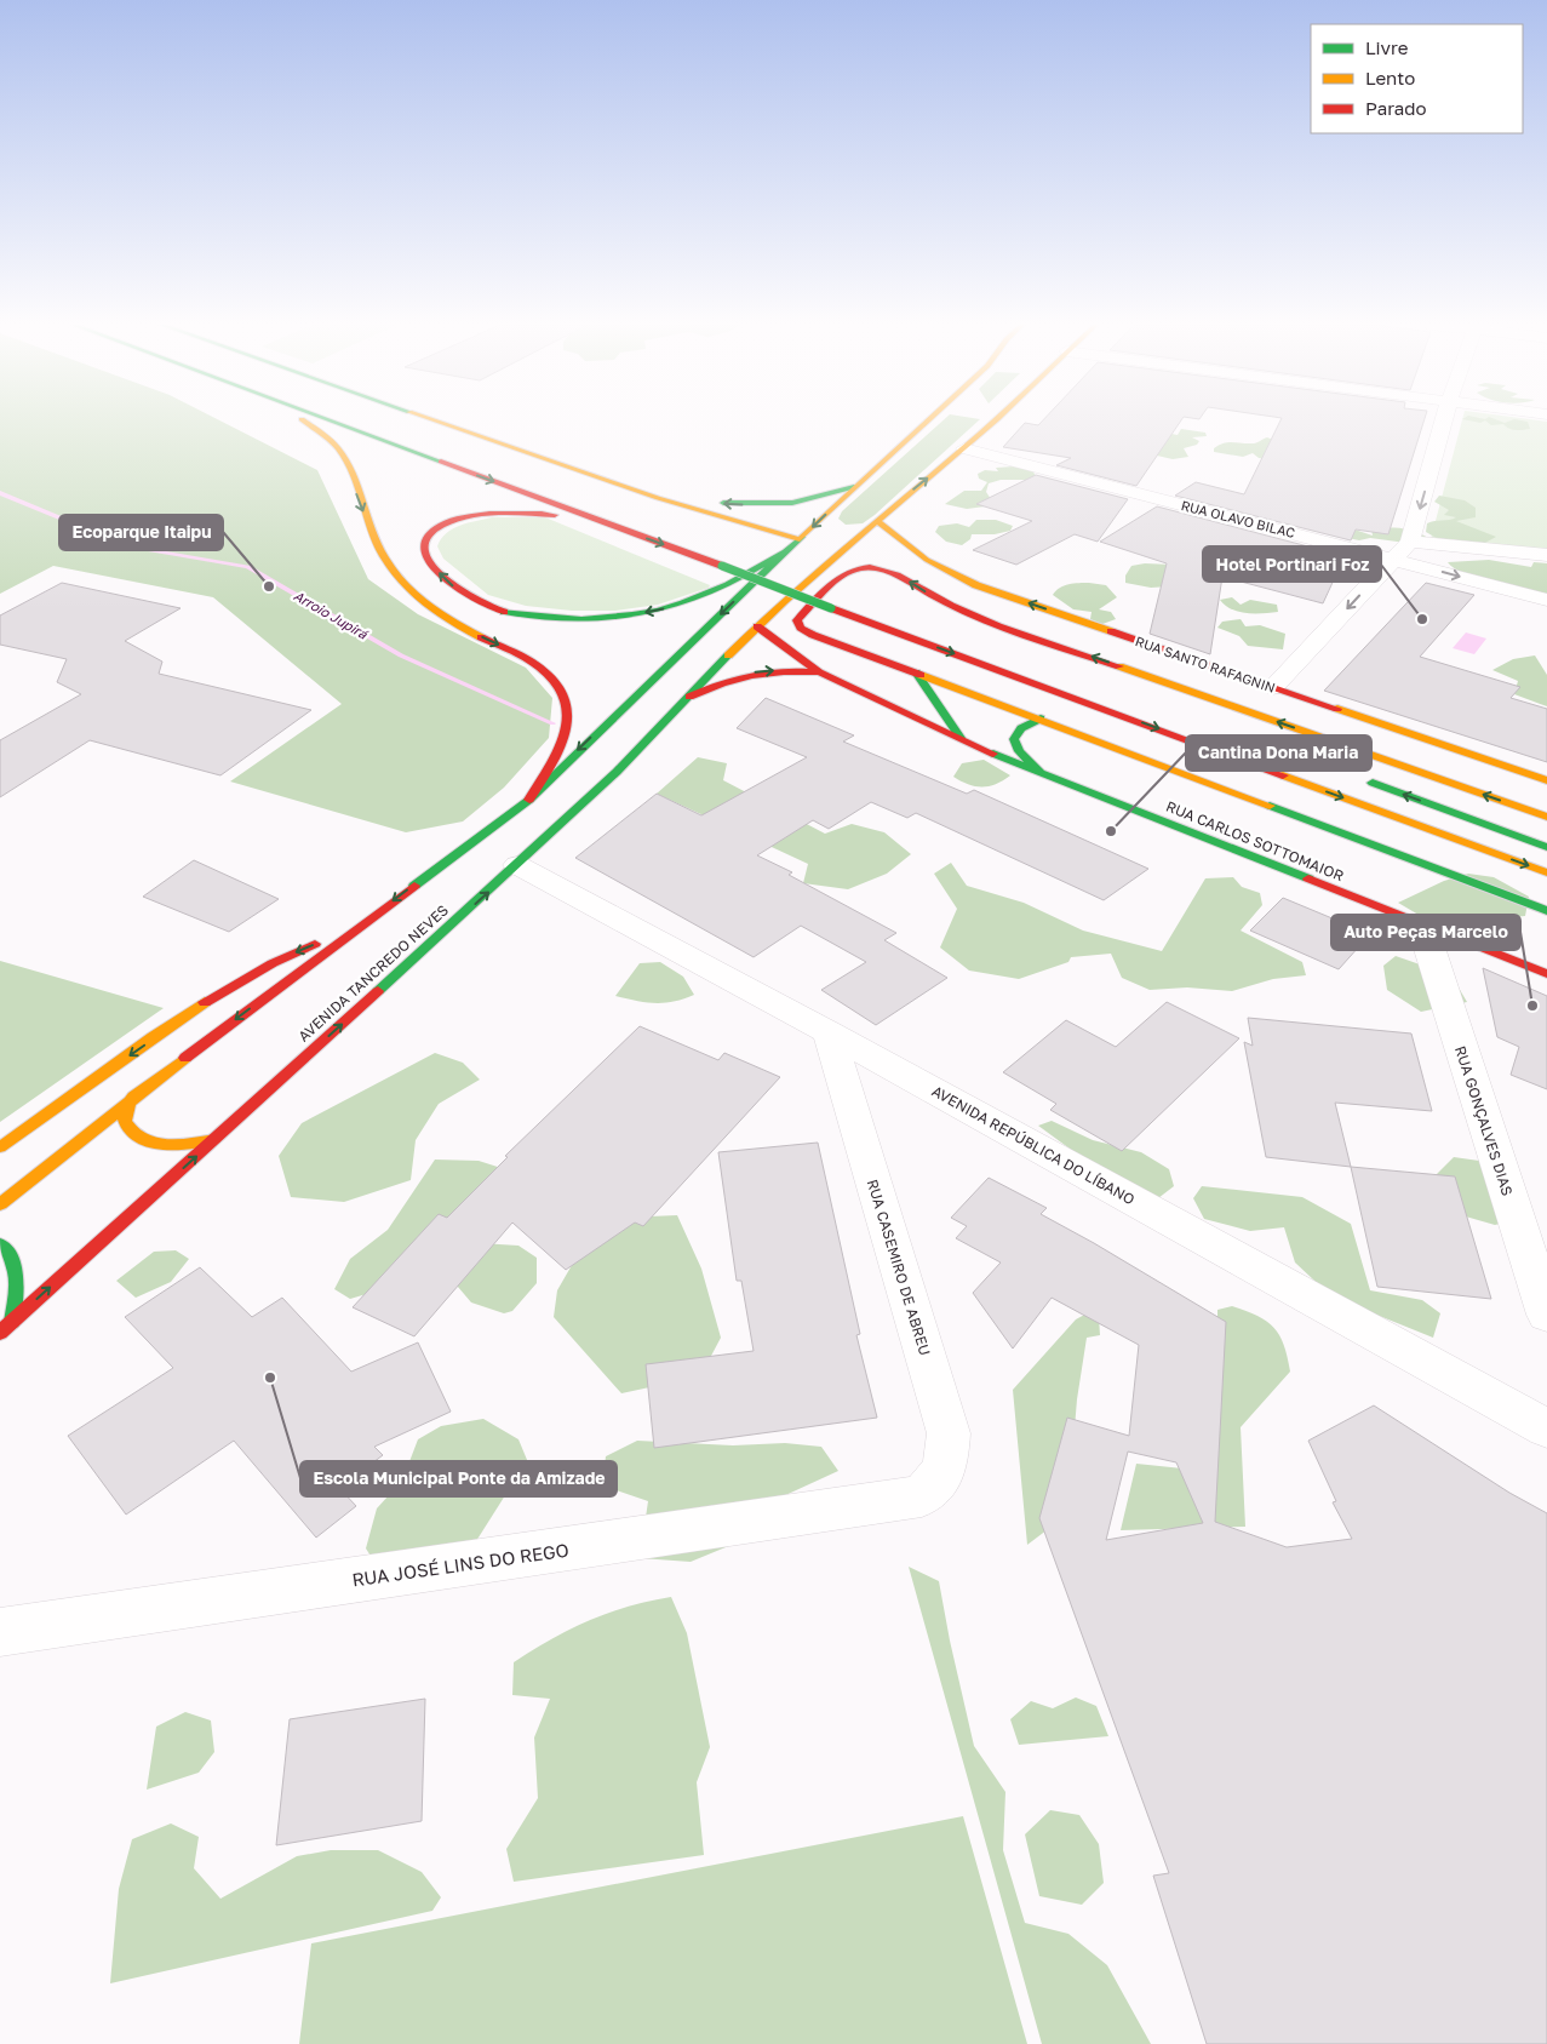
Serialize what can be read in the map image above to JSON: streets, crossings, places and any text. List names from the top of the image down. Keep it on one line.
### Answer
{"streets":{"main road":["RUA SANTO RAFAGNIN","RUA CARLOS SOTTOMAIOR","AVENIDA TANCREDO NEVES"],"street":["RUA OLAVO BILAC","RUA GONÇALVES DIAS","AVENIDA REPÚBLICA DO LÍBANO","RUA CASEMIRO DE ABREU","RUA JOSÉ LINS DO REGO"]},"crossings":[["RUA OLAVO BILAC","AVENIDA TANCREDO NEVES"],["RUA SANTO RAFAGNIN","AVENIDA TANCREDO NEVES"],["RUA CARLOS SOTTOMAIOR","AVENIDA TANCREDO NEVES"],["RUA CARLOS SOTTOMAIOR","RUA GONÇALVES DIAS"],["AVENIDA TANCREDO NEVES","AVENIDA REPÚBLICA DO LÍBANO"],["AVENIDA REPÚBLICA DO LÍBANO","RUA CASEMIRO DE ABREU"],["RUA CASEMIRO DE ABREU","RUA JOSÉ LINS DO REGO"]],"water":["Arroio Jupirá"],"places":["Ecoparque Itaipu","Hotel Portinari Foz","Cantina Dona Maria","Auto Peças Marcelo","Escola Municipal Ponte da Amizade"],"legend":["Livre","Lento","Parado"]}
